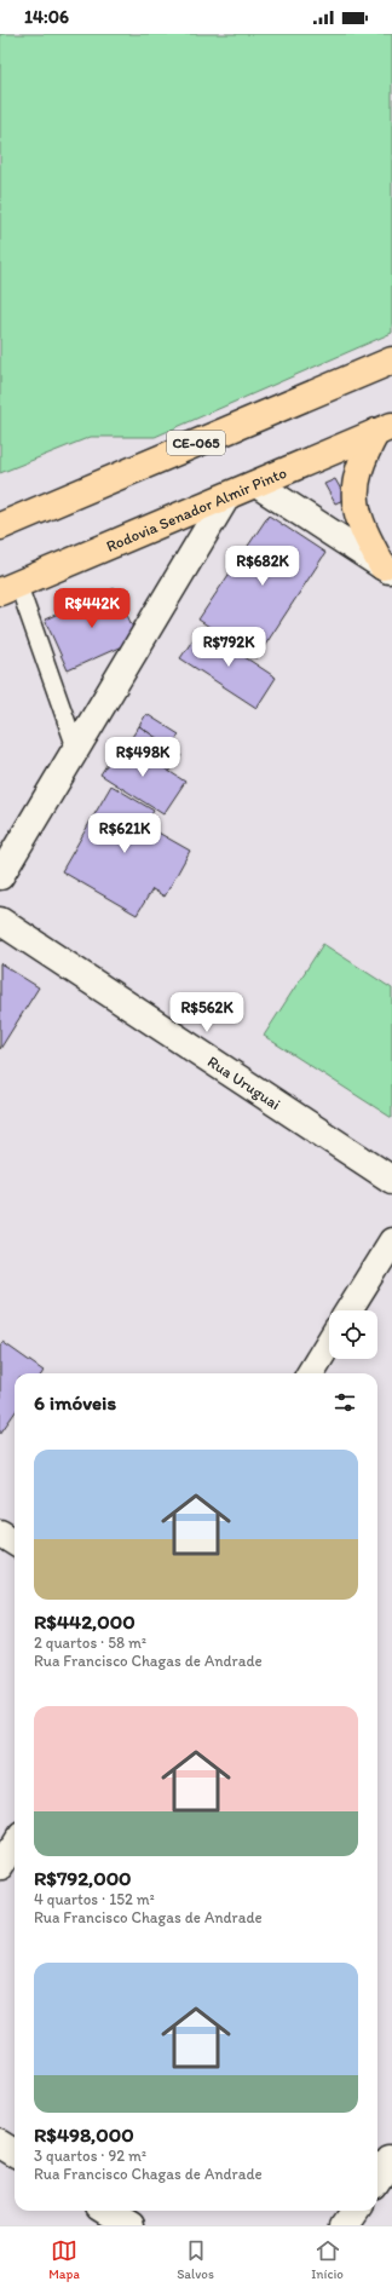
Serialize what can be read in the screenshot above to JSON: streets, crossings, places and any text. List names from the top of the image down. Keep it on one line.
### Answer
{"streets":{"main road":["CE-065","Rodovia Senador Almir Pinto"],"street":["Rua Uruguai"]},"page":{"status":"14:06","price":["R$682K","R$442K","R$792K","R$498K","R$621K","R$562K"],"heading":"6 imóveis","list":[{"name":"R$442,000","note":"2 quartos · 58 m² · Rua Francisco Chagas de Andrade"},{"name":"R$792,000","note":"4 quartos · 152 m² · Rua Francisco Chagas de Andrade"},{"name":"R$498,000","note":"3 quartos · 92 m² · Rua Francisco Chagas de Andrade"}],"tabs":["Mapa","Salvos","Início"]}}
